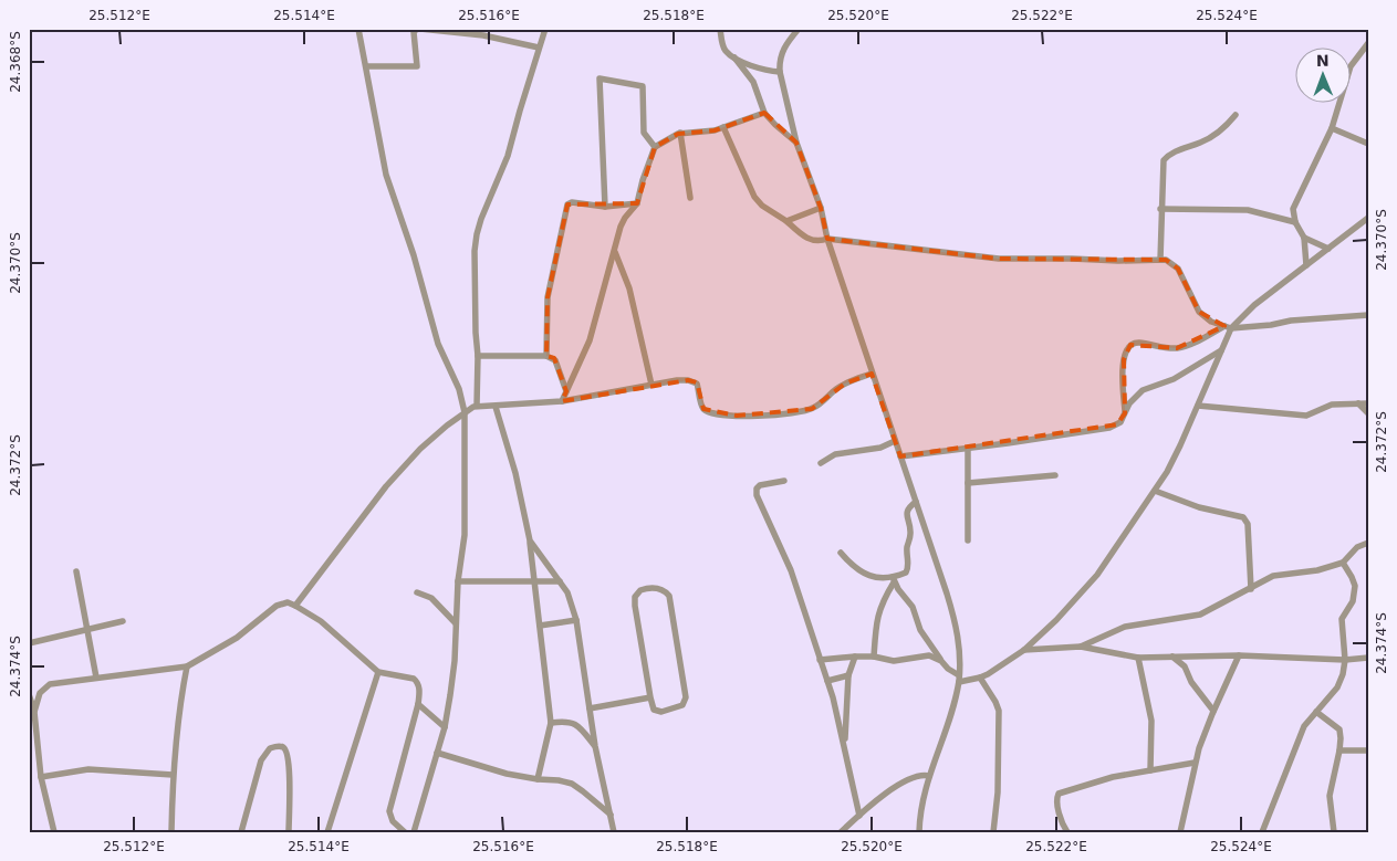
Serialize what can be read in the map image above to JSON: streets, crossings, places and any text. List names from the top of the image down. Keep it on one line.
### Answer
{"north":"top","coordinates":["25.512°E","25.514°E","25.516°E","25.518°E","25.520°E","25.522°E","25.524°E","24.368°S","24.370°S","24.372°S","24.374°S"]}
